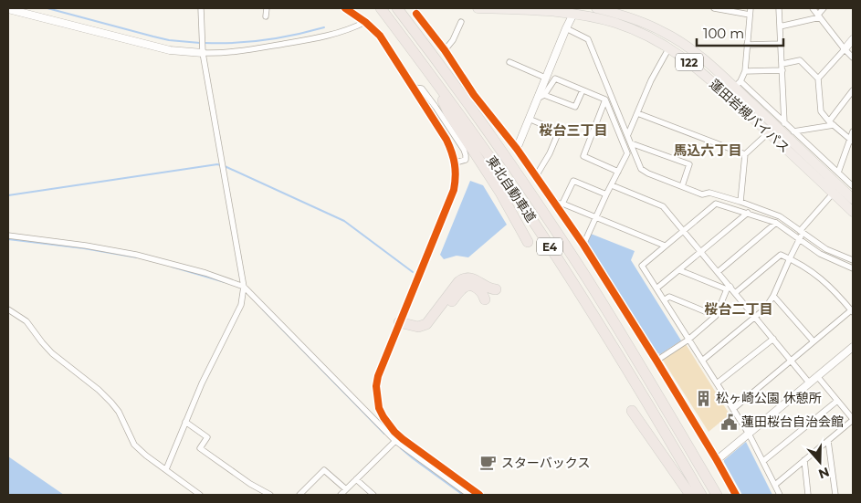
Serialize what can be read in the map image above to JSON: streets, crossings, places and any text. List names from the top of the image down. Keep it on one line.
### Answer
{"streets":{"highway":["122","蓮田岩槻バイパス","東北自動車道","E4"]},"districts":["桜台三丁目","馬込六丁目","桜台二丁目"],"places":{"building":["松ヶ崎公園 休憩所"],"public building":["蓮田桜台自治会館"],"cafe":["スターバックス"]},"scale_bar":"100 m","north":"bottom"}
